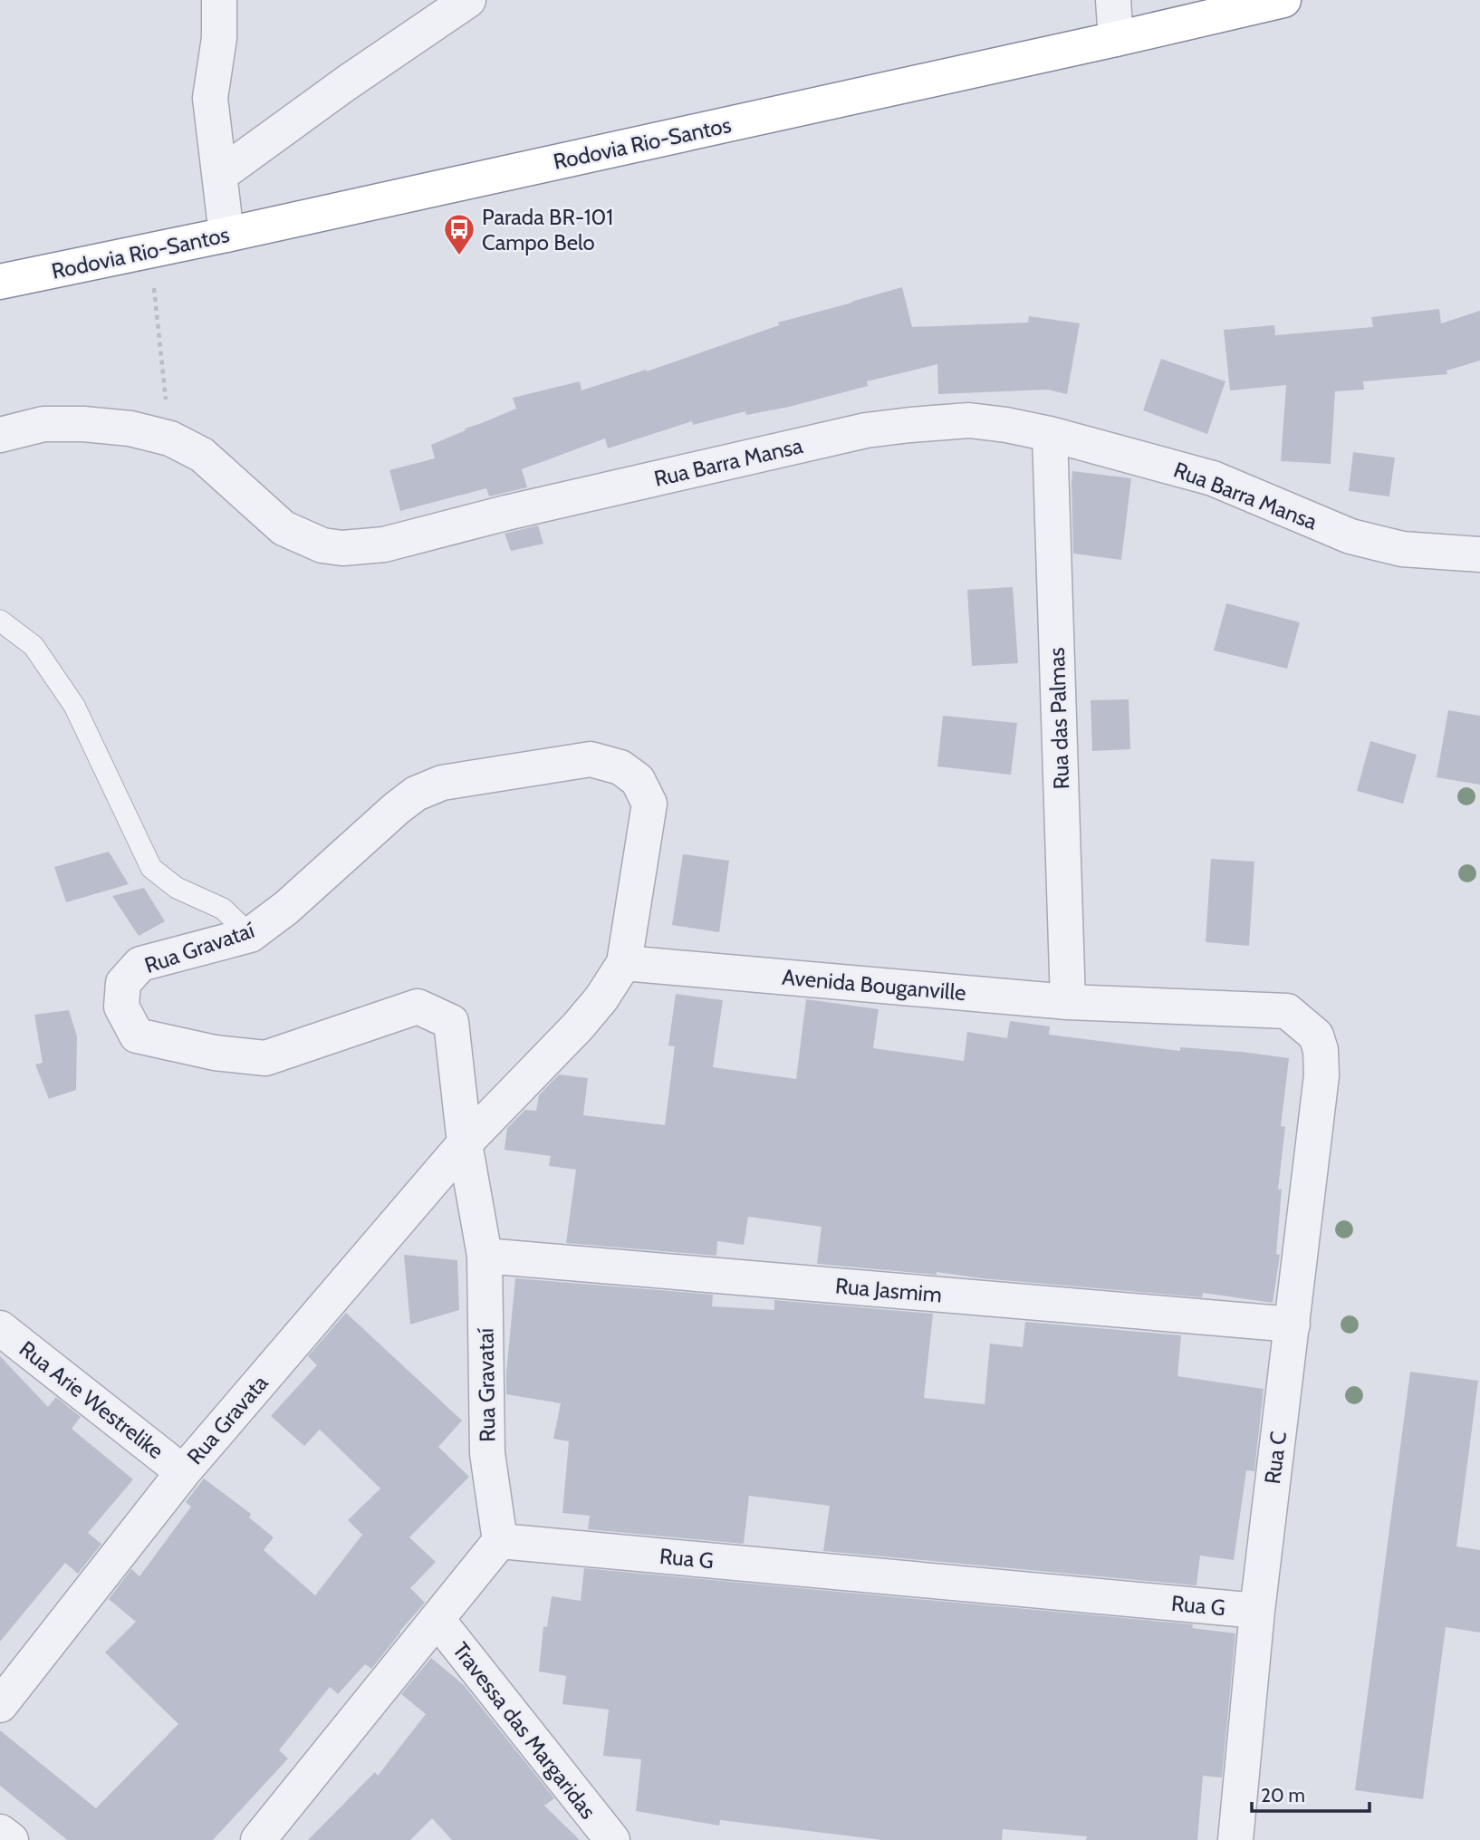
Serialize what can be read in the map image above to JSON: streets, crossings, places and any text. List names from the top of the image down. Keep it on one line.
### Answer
{"streets":{"highway":["Rodovia Rio-Santos"],"street":["Rua Barra Mansa","Rua das Palmas","Rua Gravataí","Avenida Bouganville","Rua Jasmim","Rua Arie Westrelike","Rua Gravata","Rua C","Rua G","Travessa das Margaridas"]},"crossings":[["Rua Barra Mansa","Rua das Palmas"],["Rua das Palmas","Avenida Bouganville"],["Rua Gravataí","Avenida Bouganville"],["Rua Gravataí","Rua Jasmim"],["Rua Gravataí","Rua Gravata"],["Rua Gravataí","Rua G"],["Avenida Bouganville","Rua C"],["Rua Jasmim","Rua C"],["Rua Arie Westrelike","Rua Gravata"],["Rua C","Rua G"]],"places":{"bus stop":["Parada BR-101 Campo Belo"]},"scale_bar":"20 m"}
